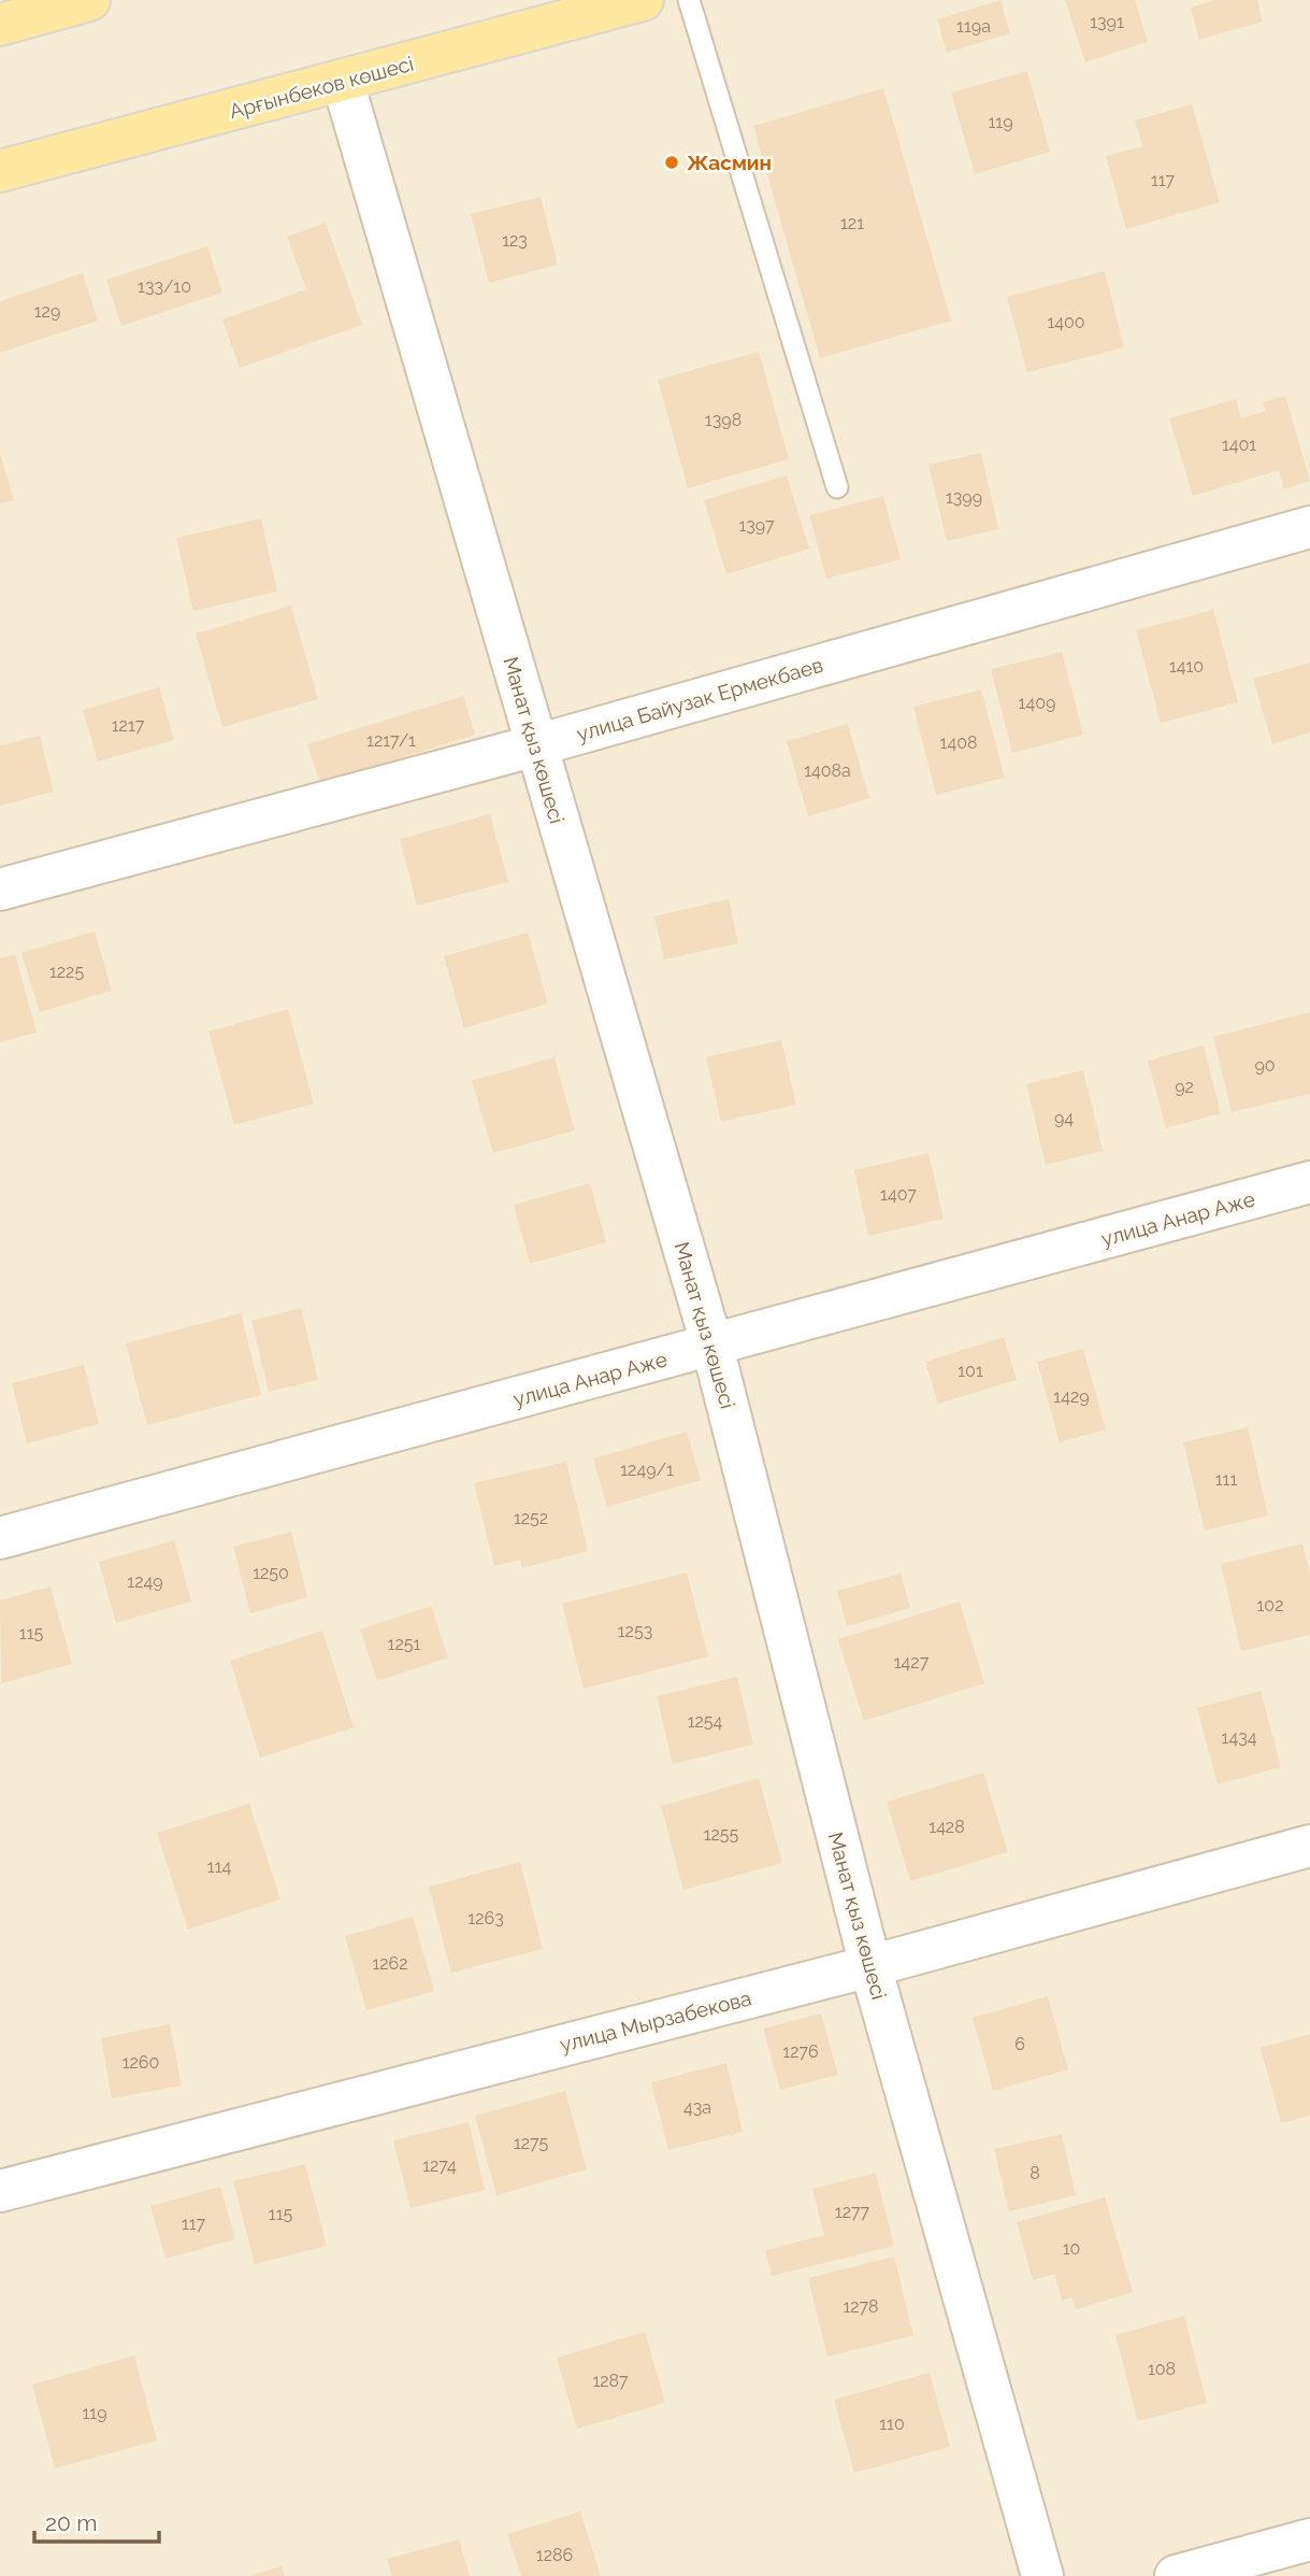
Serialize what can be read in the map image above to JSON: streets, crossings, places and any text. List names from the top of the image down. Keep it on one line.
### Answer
{"streets":{"main road":["Арғынбеков көшесі"],"street":["улица Байузак Ермекбаев","Манат қыз көшесі","улица Анар Аже","улица Мырзабекова"]},"crossings":[["Арғынбеков көшесі","Манат қыз көшесі"],["улица Байузак Ермекбаев","Манат қыз көшесі"],["Манат қыз көшесі","улица Анар Аже"],["Манат қыз көшесі","улица Мырзабекова"]],"places":["Жасмин"],"house_numbers":["1391","119а","119","117","121","123","133/10","129","1400","1398","1401","1399","1397","1410","1409","1217","1217/1","1408","1408а","1225","90","92","94","1407","101","1429","1249/1","111","1252","1250","1249","102","1253","115","1251","1427","1254","1434","1428","1255","114","1263","1262","6","1276","1260","43а","1275","1274","8","1277","115","117","10","1278","108","1287","119","110","1286"],"scale_bar":"20 m"}
